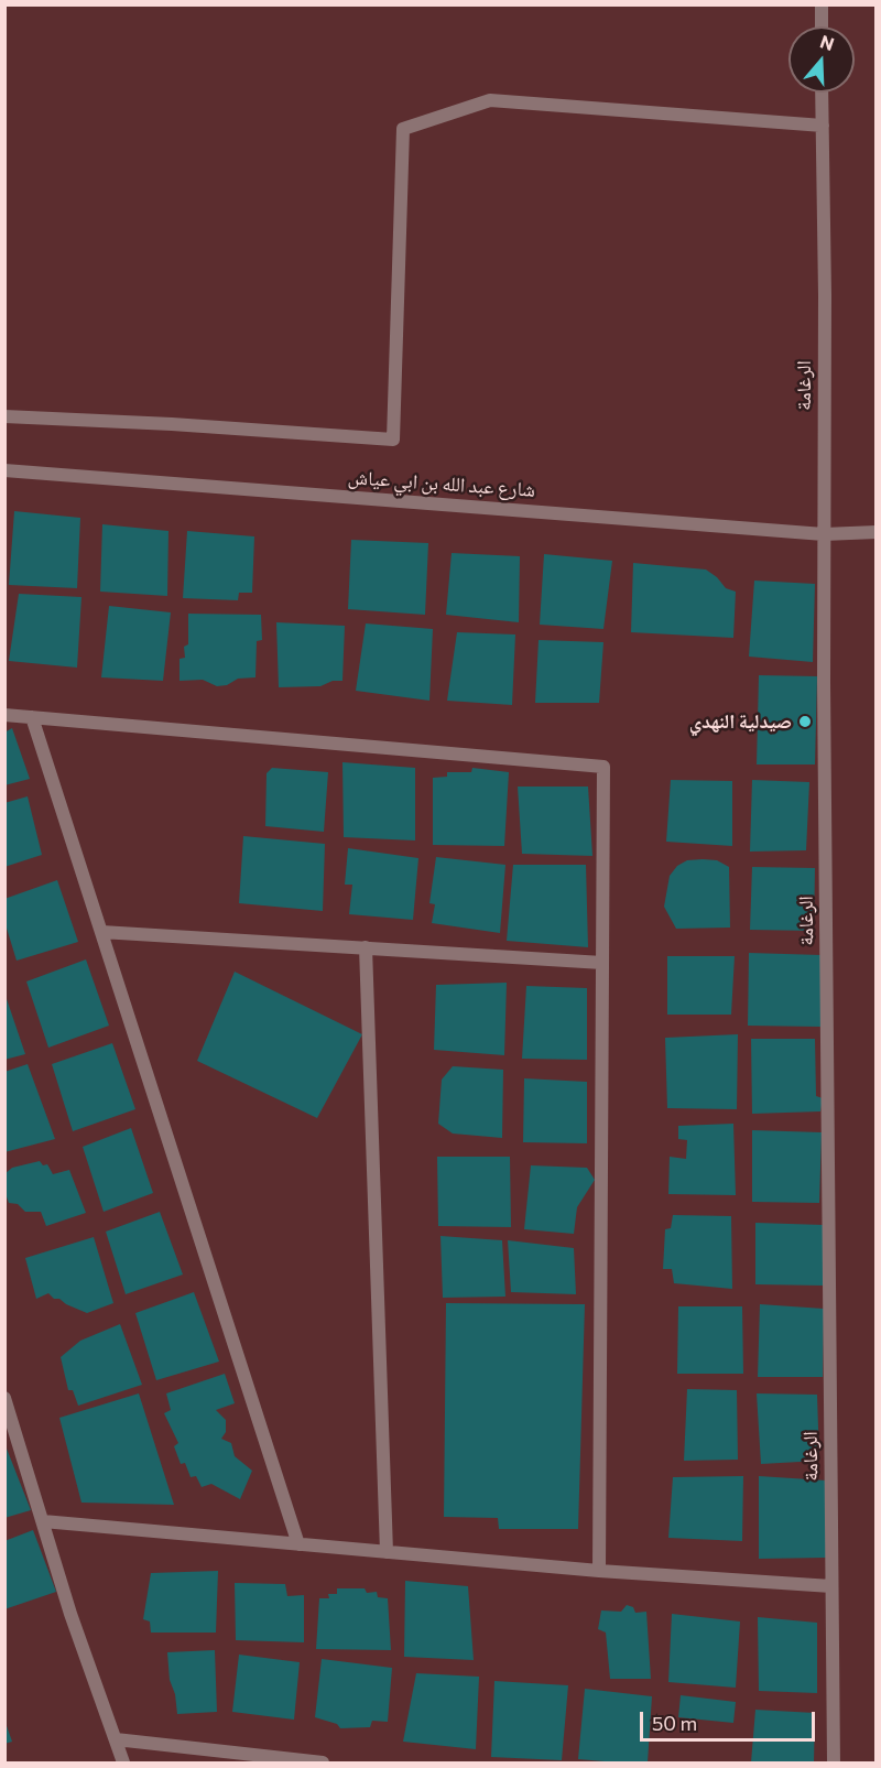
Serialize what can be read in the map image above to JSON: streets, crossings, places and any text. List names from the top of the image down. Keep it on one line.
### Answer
{"streets":{"street":["الرغامة","شارع عبد الله بن ابي عياش"]},"crossings":[["الرغامة","شارع عبد الله بن ابي عياش"]],"places":["صيدلية النهدي"],"scale_bar":"50 m","north":"top"}
